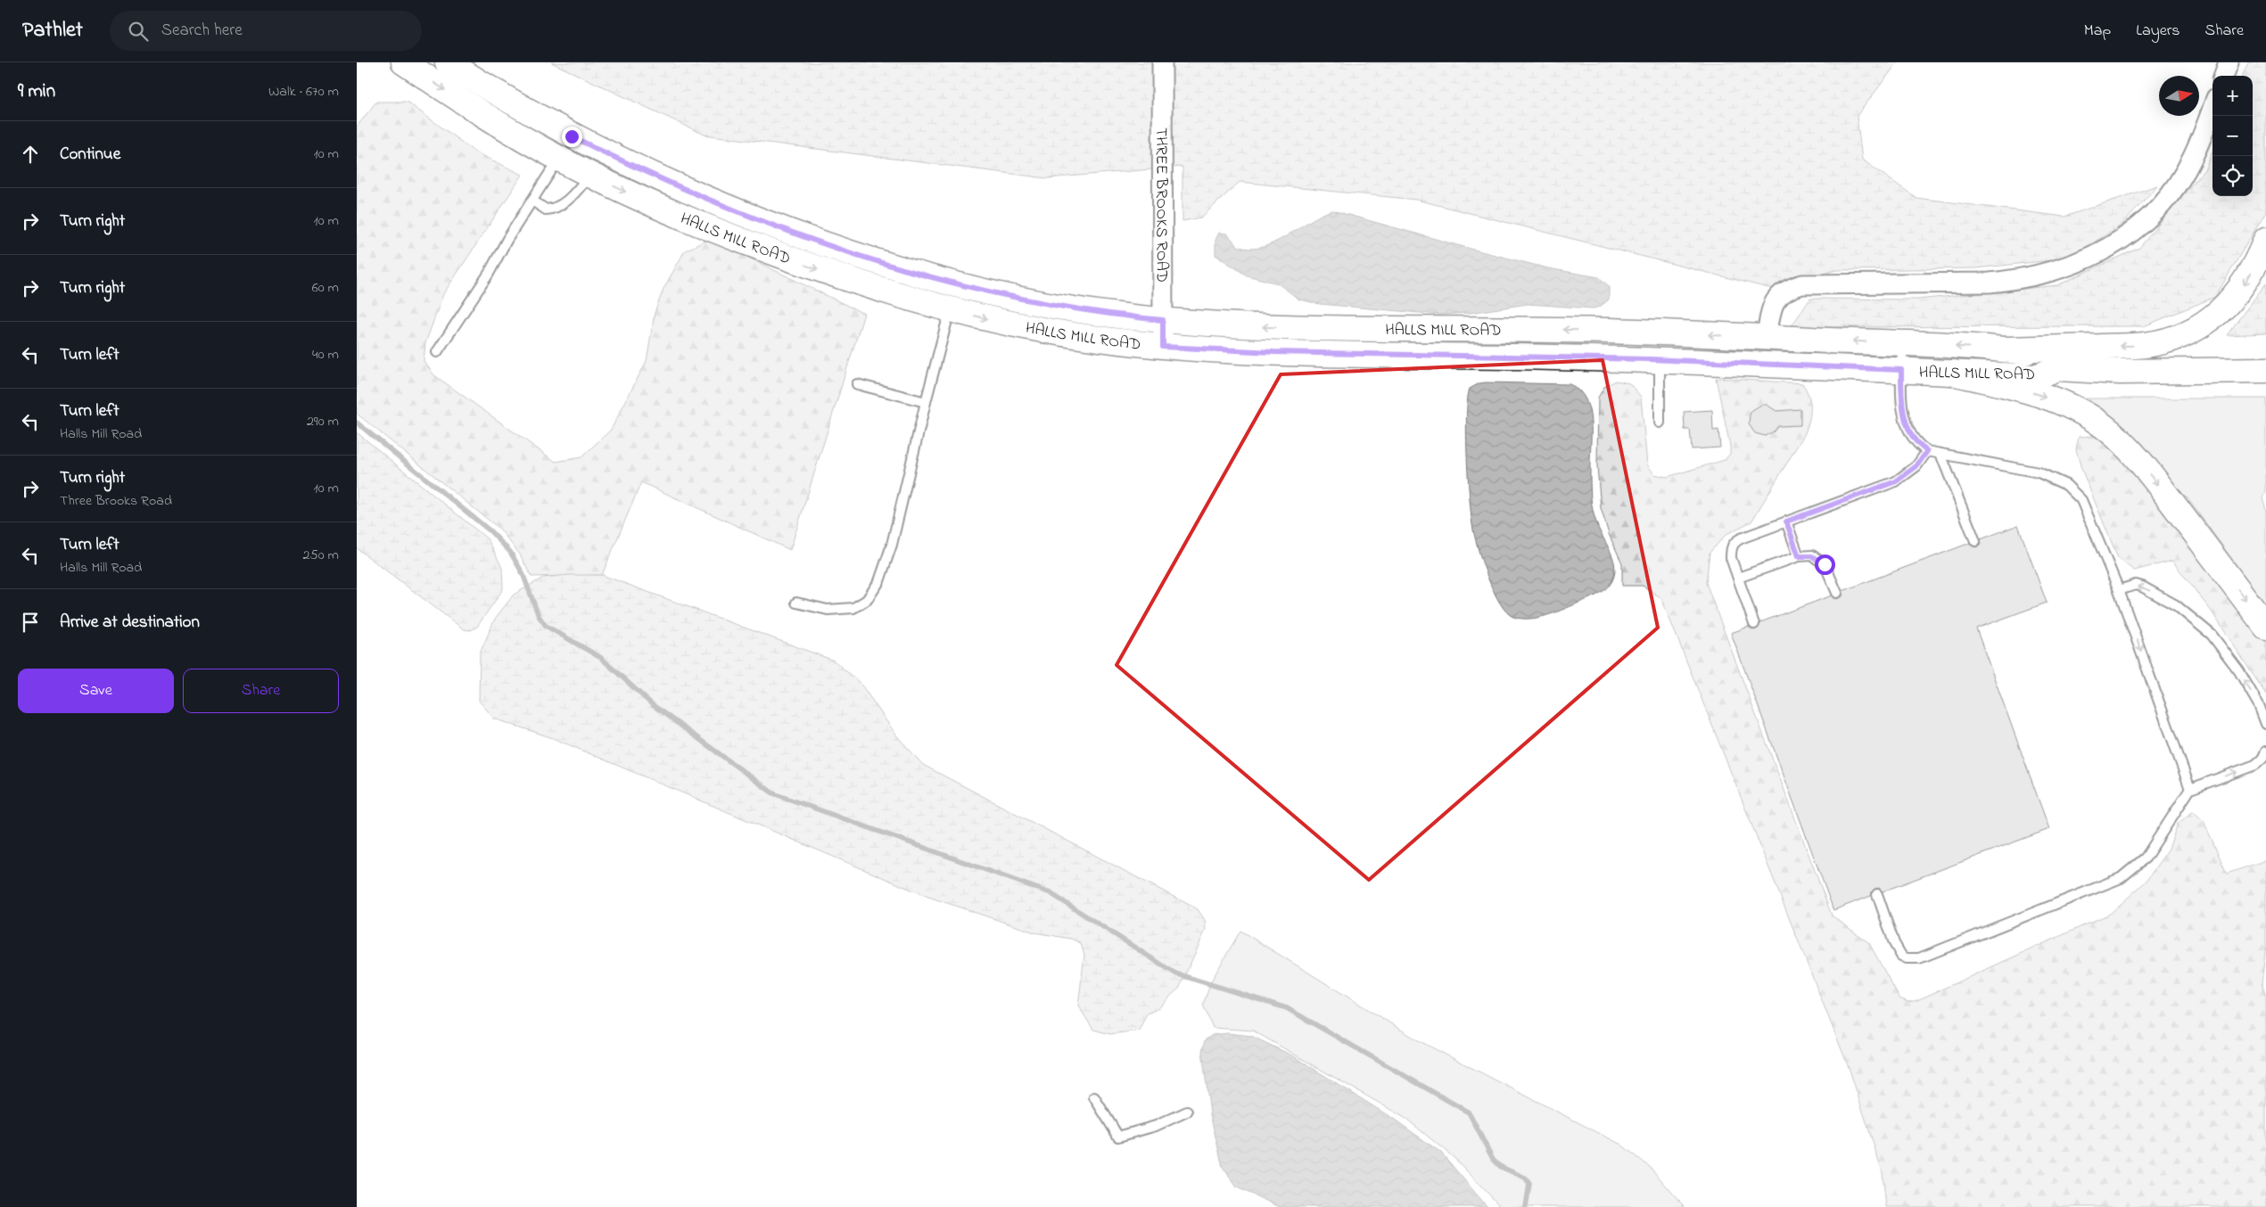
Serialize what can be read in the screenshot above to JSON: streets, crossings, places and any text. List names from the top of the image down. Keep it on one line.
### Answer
{"streets":{"main road":["HALLS MILL ROAD"],"street":["THREE BROOKS ROAD"]},"crossings":[["THREE BROOKS ROAD","HALLS MILL ROAD"]],"north":"right","page":{"header":"Pathlet","search":"Search here","nav":["Map","Layers","Share"],"heading":["9 min","Walk · 670 m"],"map_buttons":["+","−"],"list":[["Continue","10 m"],["Turn right","10 m"],["Turn right","60 m"],["Turn left","40 m"],["Turn left","Halls Mill Road","290 m"],["Turn right","Three Brooks Road","10 m"],["Turn left","Halls Mill Road","250 m"],"Arrive at destination"],"buttons":["Save","Share"]}}
